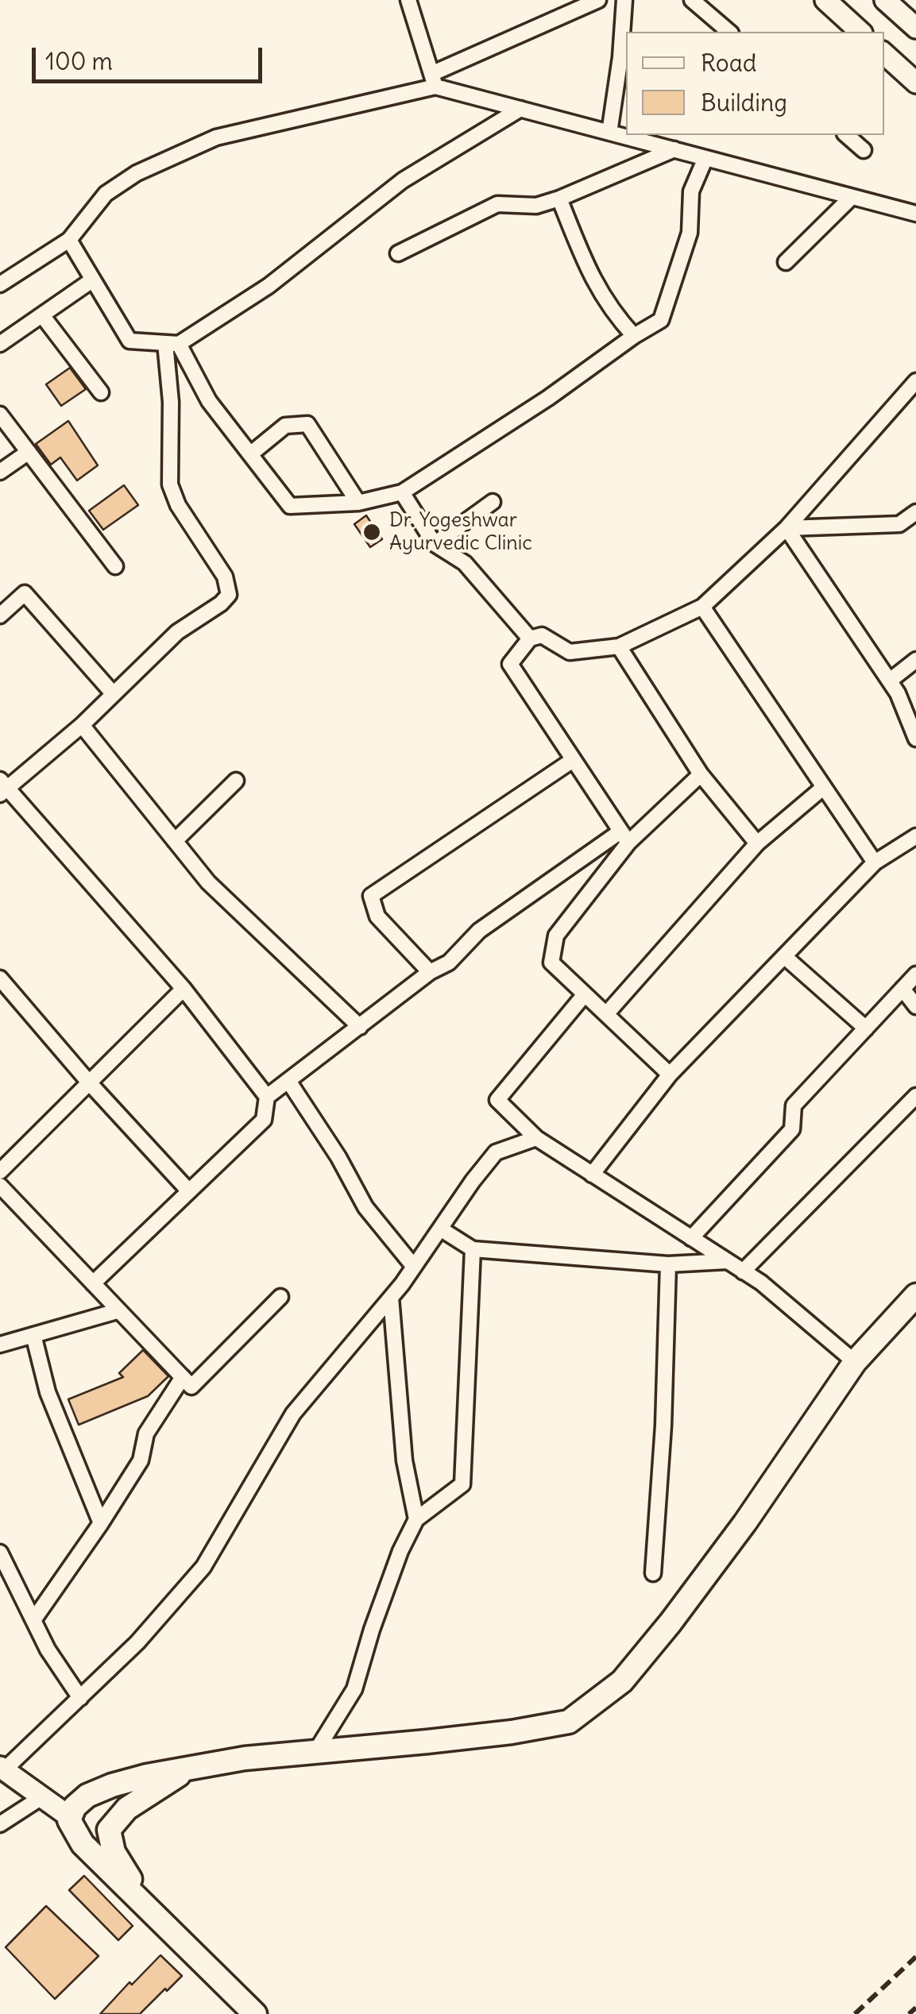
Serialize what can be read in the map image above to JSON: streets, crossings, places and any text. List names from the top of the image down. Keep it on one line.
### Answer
{"places":["Dr. Yogeshwar Ayurvedic Clinic"],"legend":["Road","Building"],"scale_bar":"100 m"}
